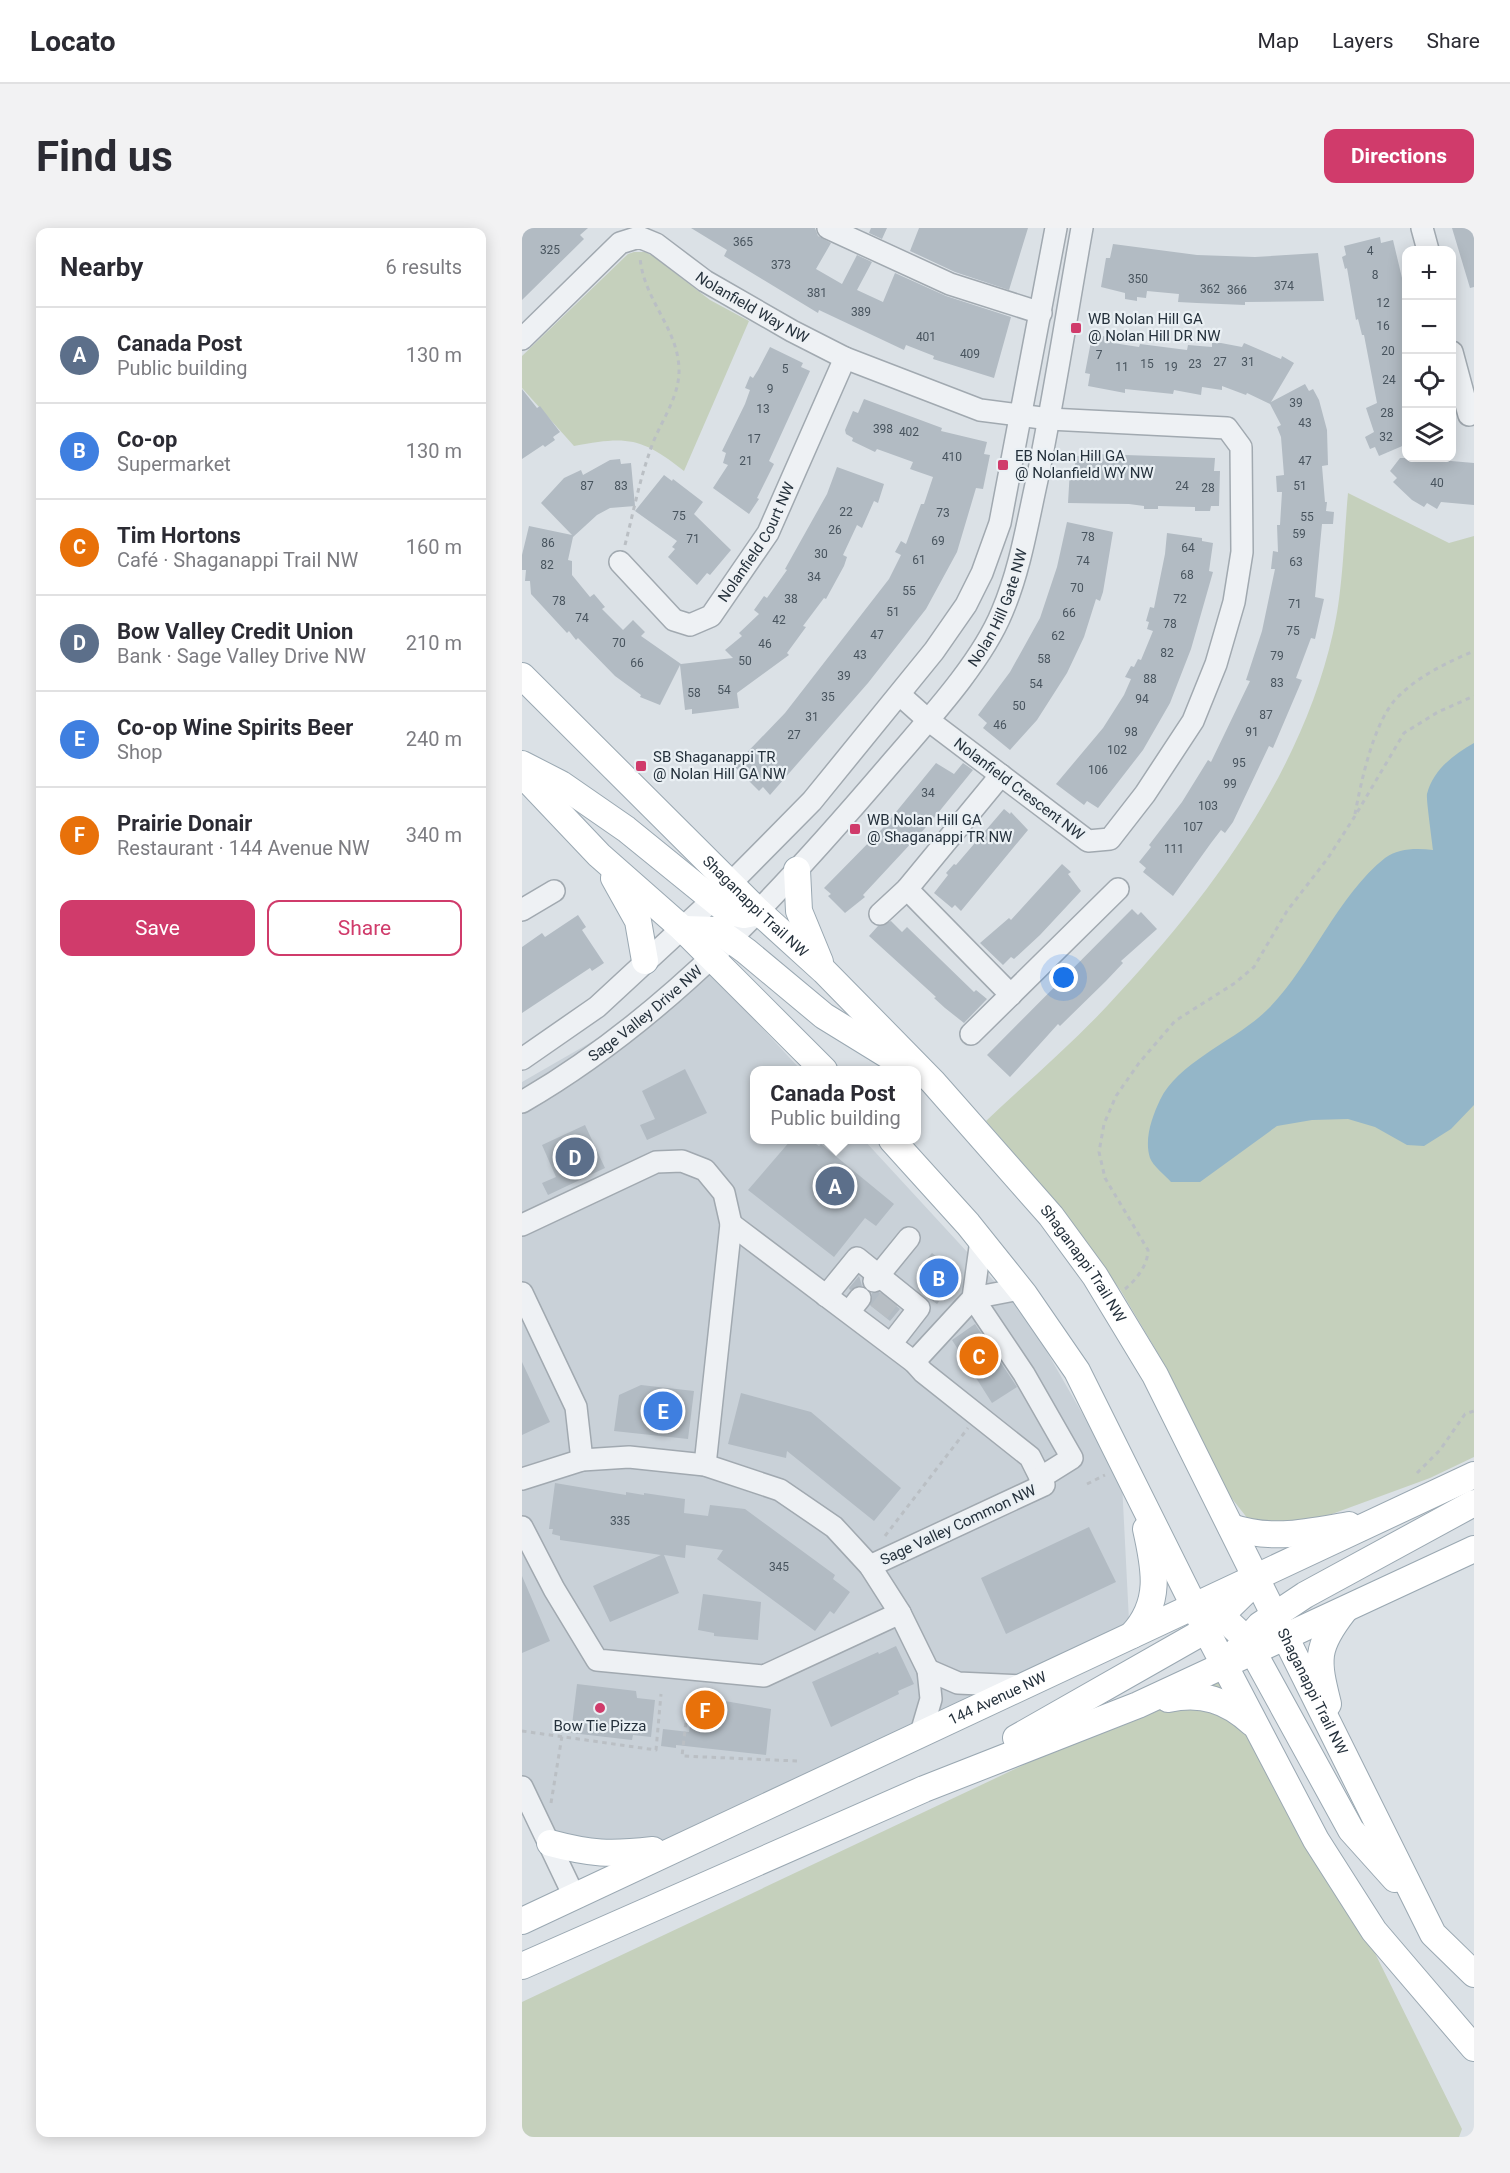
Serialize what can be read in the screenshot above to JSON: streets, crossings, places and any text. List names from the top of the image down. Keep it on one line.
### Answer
{"streets":{"main road":["Shaganappi Trail NW","144 Avenue NW"],"street":["Nolanfield Way NW","Nolanfield Court NW","Nolan Hill Gate NW","Nolanfield Crescent NW","Sage Valley Drive NW","Sage Valley Common NW"]},"crossings":[["Nolanfield Way NW","Nolanfield Court NW"],["Nolanfield Way NW","Nolan Hill Gate NW"],["Nolanfield Way NW","Nolanfield Crescent NW"],["Nolan Hill Gate NW","Nolanfield Crescent NW"],["Nolan Hill Gate NW","Shaganappi Trail NW"],["Nolan Hill Gate NW","Sage Valley Drive NW"],["Shaganappi Trail NW","Sage Valley Drive NW"],["Shaganappi Trail NW","144 Avenue NW"],["Sage Valley Common NW","144 Avenue NW"]],"places":{"transit":["WB Nolan Hill GA @ Nolan Hill DR NW","EB Nolan Hill GA @ Nolanfield WY NW","SB Shaganappi TR @ Nolan Hill GA NW","WB Nolan Hill GA @ Shaganappi TR NW"],"other":["Bow Tie Pizza"]},"house_numbers":["365","325","4","373","8","350","374","362","366","381","12","389","16","401","20","409","7","27","31","15","23","11","19","5","24","9","39","13","28","43","398","402","32","17","410","21","47","40","87","83","24","51","28","22","73","75","55","26","59","78","71","69","86","64","30","61","74","63","82","68","34","70","55","38","72","78","71","51","66","74","42","78","75","47","62","70","46","82","43","79","58","50","66","39","88","83","54","54","58","35","94","50","87","31","46","98","91","27","102","95","106","99","34","103","107","111","335","345"],"page":{"header":"Locato","nav":["Map","Layers","Share"],"buttons":["Directions",["Save","Share"]],"title":"Find us","heading":["Nearby","6 results"],"map_buttons":["+","−"],"list":[{"mark":"A","name":"Canada Post","note":"Public building","value":"130 m"},{"mark":"B","name":"Co-op","note":"Supermarket","value":"130 m"},{"mark":"C","name":"Tim Hortons","note":"Café · Shaganappi Trail NW","value":"160 m"},{"mark":"D","name":"Bow Valley Credit Union","note":"Bank · Sage Valley Drive NW","value":"210 m"},{"mark":"E","name":"Co-op Wine Spirits Beer","note":"Shop","value":"240 m"},{"mark":"F","name":"Prairie Donair","note":"Restaurant · 144 Avenue NW","value":"340 m"}],"popup":["Canada Post","Public building"],"pins":["D","A","B","C","E","F"]}}
